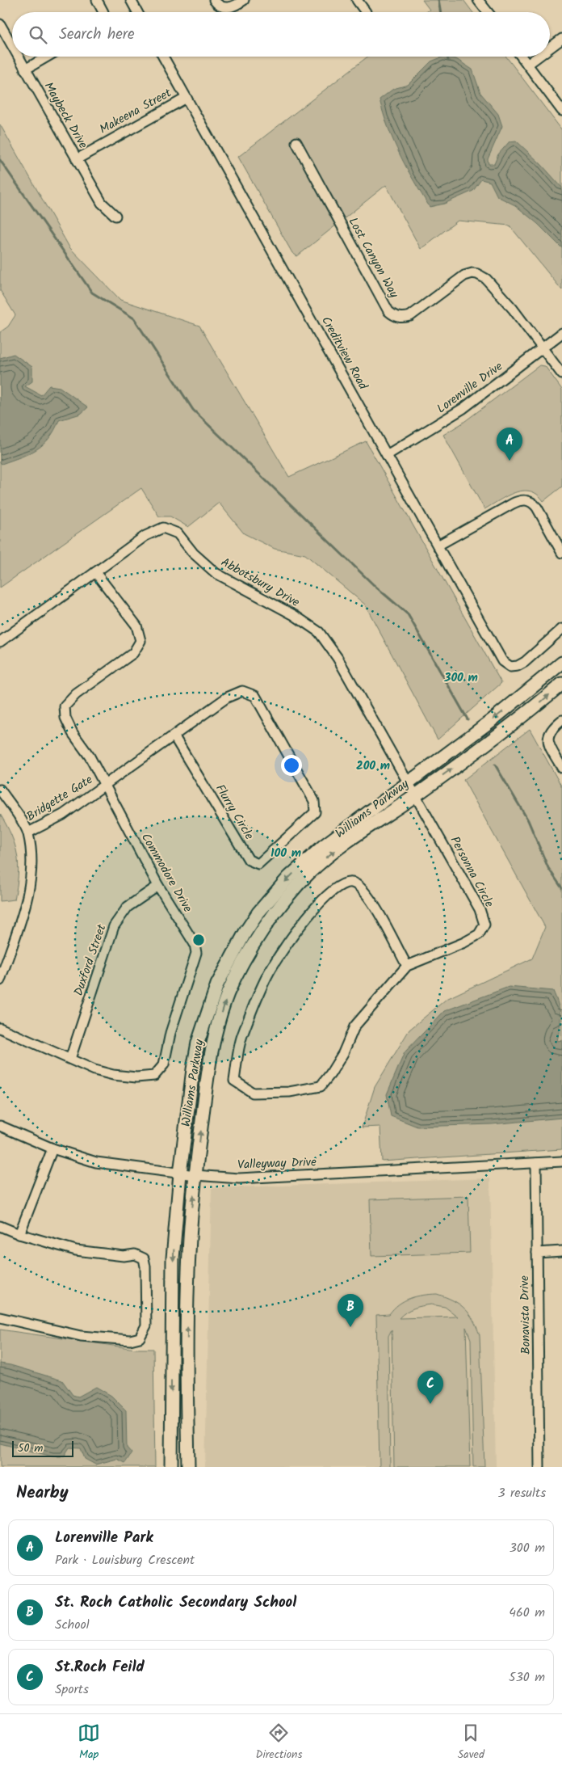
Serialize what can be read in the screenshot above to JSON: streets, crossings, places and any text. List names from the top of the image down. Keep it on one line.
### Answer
{"streets":{"main road":["Williams Parkway"],"street":["Makeena Street","Maybeck Drive","Lost Canyon Way","Creditview Road","Lorenville Drive","Abbotsbury Drive","Bridgette Gate","Flurry Circle","Personna Circle","Commodore Drive","Duxford Street","Valleyway Drive","Bonavista Drive"]},"crossings":[["Makeena Street","Maybeck Drive"],["Makeena Street","Creditview Road"],["Lost Canyon Way","Lorenville Drive"],["Creditview Road","Lorenville Drive"],["Abbotsbury Drive","Williams Parkway"],["Abbotsbury Drive","Personna Circle"],["Abbotsbury Drive","Commodore Drive"],["Bridgette Gate","Flurry Circle"],["Bridgette Gate","Commodore Drive"],["Williams Parkway","Personna Circle"],["Williams Parkway","Valleyway Drive"],["Flurry Circle","Commodore Drive"],["Commodore Drive","Duxford Street"],["Valleyway Drive","Bonavista Drive"]],"scale_bar":"50 m","page":{"search":"Search here","pins":["A","B","C"],"scale":"50 m","heading":["Nearby","3 results"],"list":[{"mark":"A","name":"Lorenville Park","note":"Park · Louisburg Crescent","value":"300 m"},{"mark":"B","name":"St. Roch Catholic Secondary School","note":"School","value":"460 m"},{"mark":"C","name":"St.Roch Feild","note":"Sports","value":"530 m"}],"nav":["Map","Directions","Saved"]},"rings":["300 m","200 m","100 m"]}
